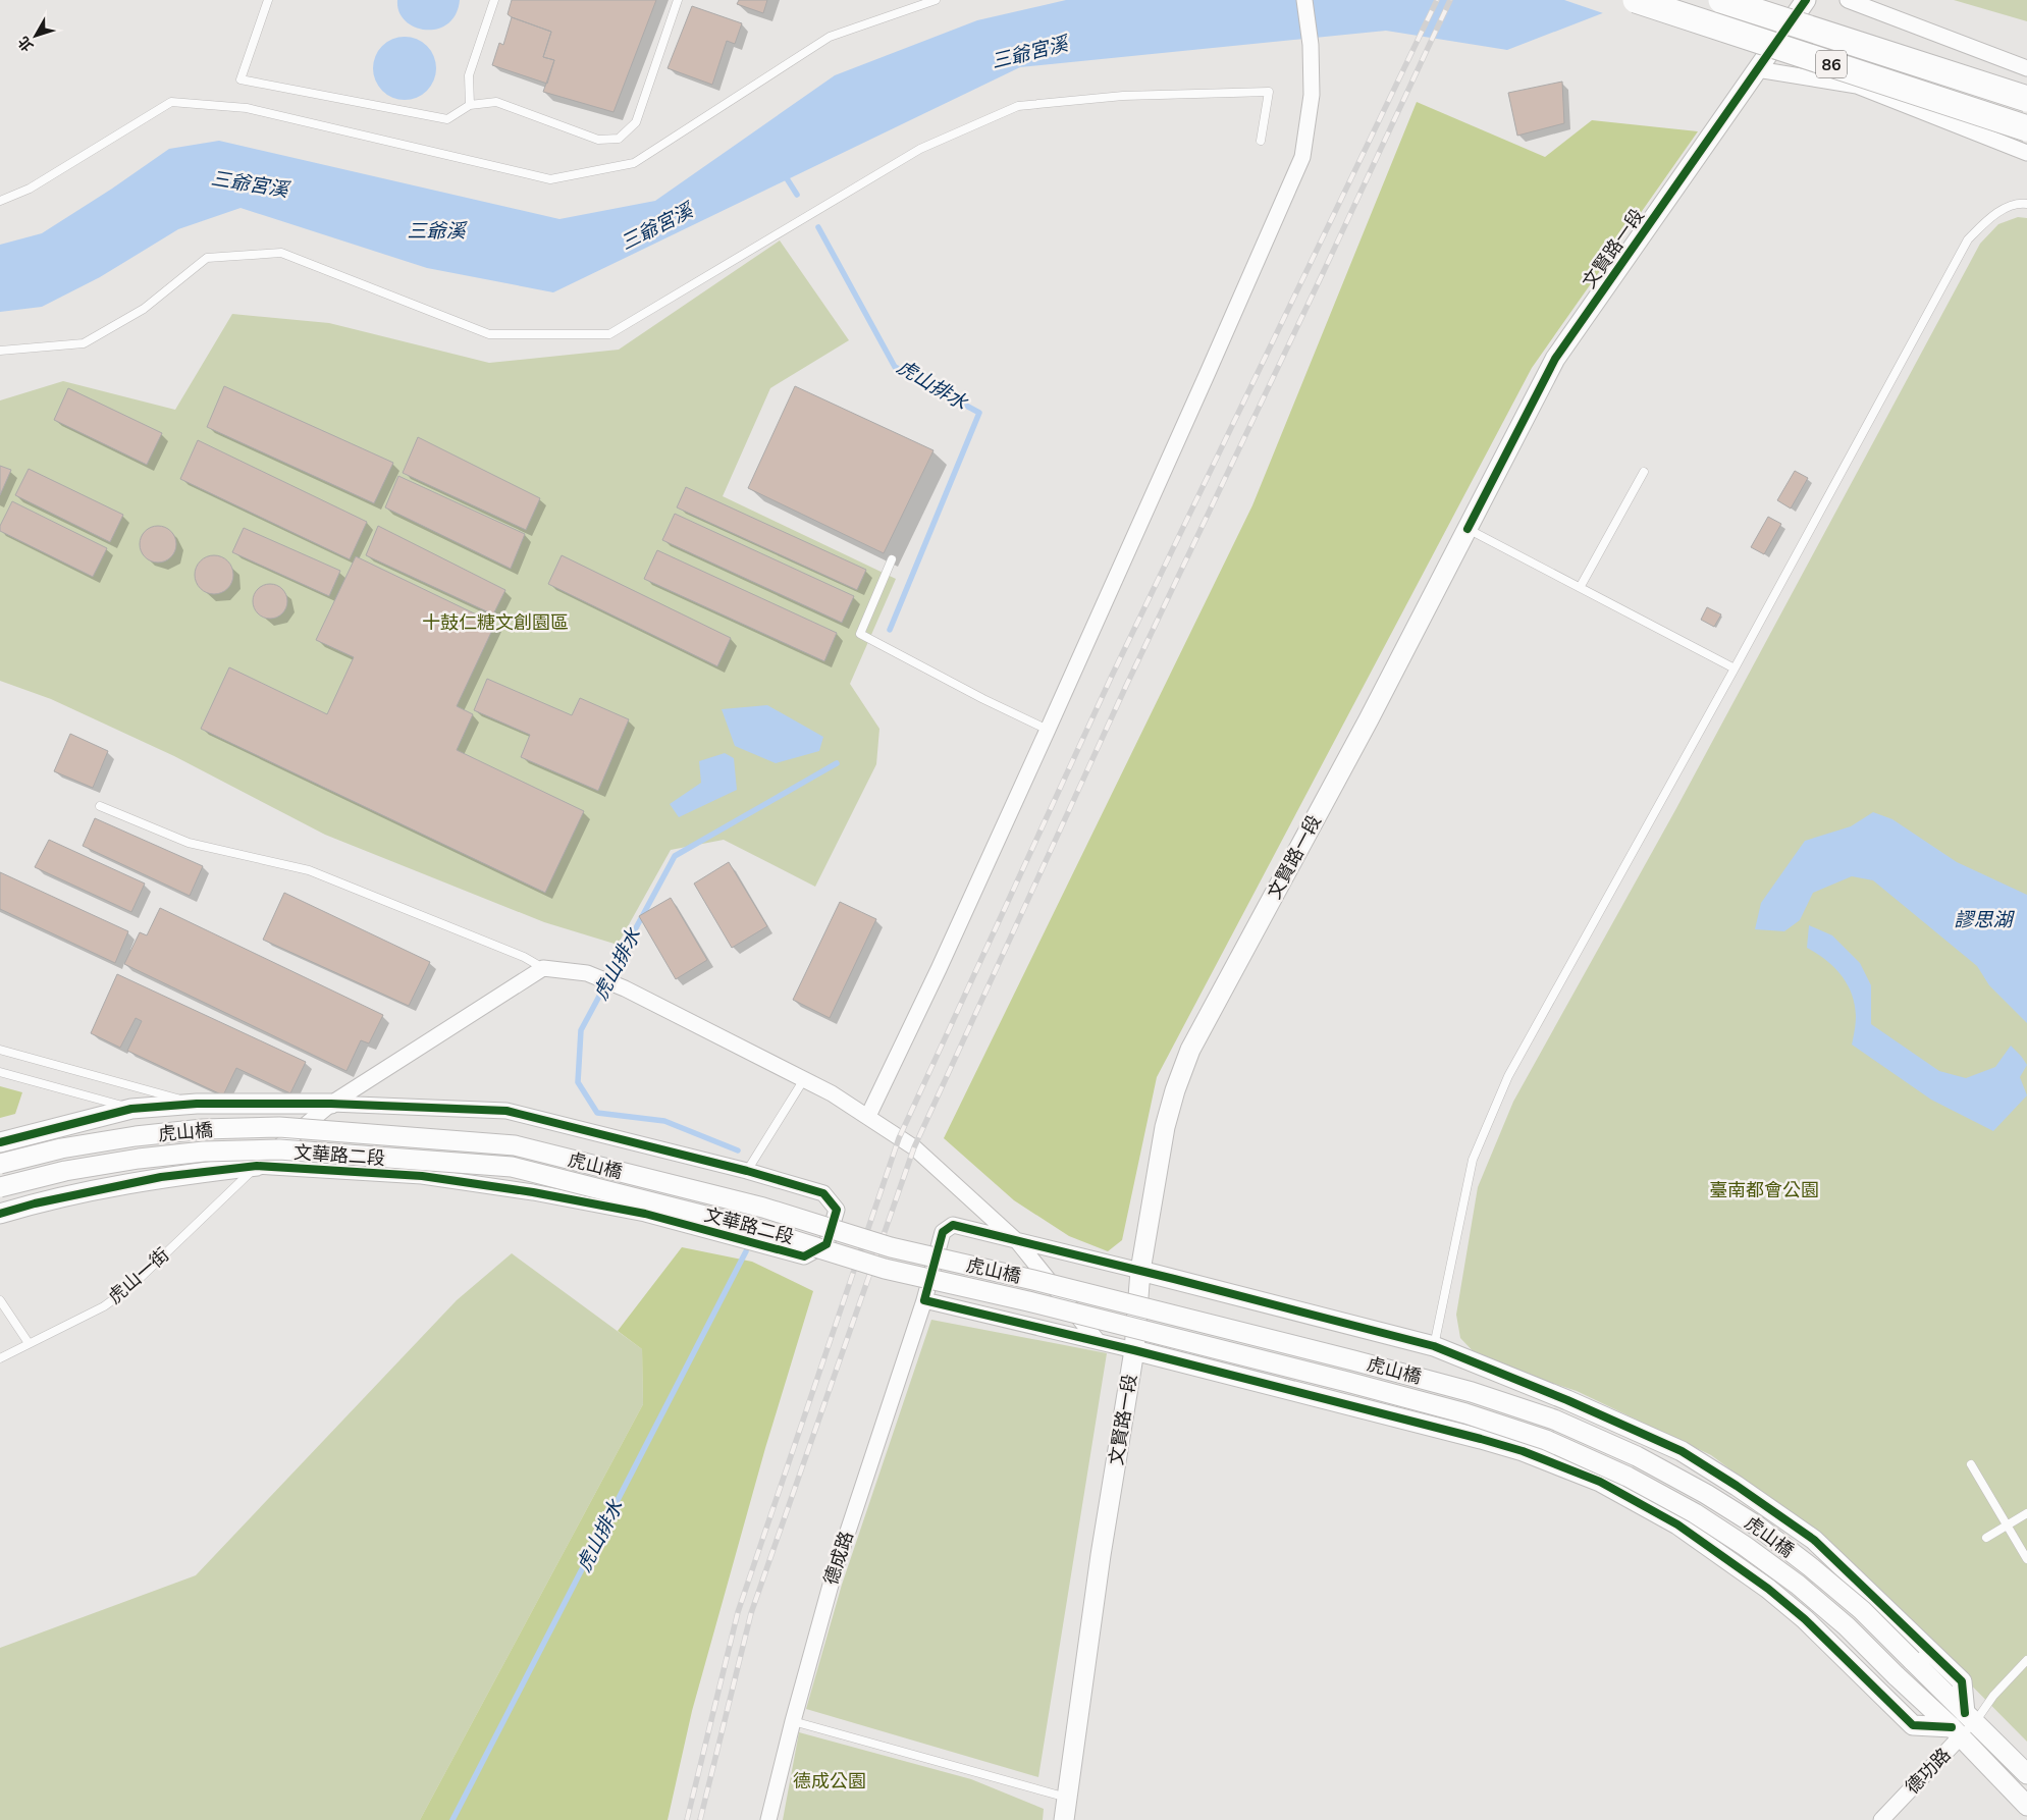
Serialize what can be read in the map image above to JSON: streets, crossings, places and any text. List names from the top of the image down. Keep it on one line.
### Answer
{"streets":{"highway":["86"],"street":["文賢路一段","虎山橋","文華路二段","德成路","德功路"],"lane":["虎山一街"]},"crossings":[["虎山橋","德功路"],["文華路二段","虎山一街"]],"water":["三爺宮溪","三爺溪","虎山排水","謬思湖"],"parks":["十鼓仁糖文創園區","臺南都會公園","德成公園"],"north":"bottom left"}
